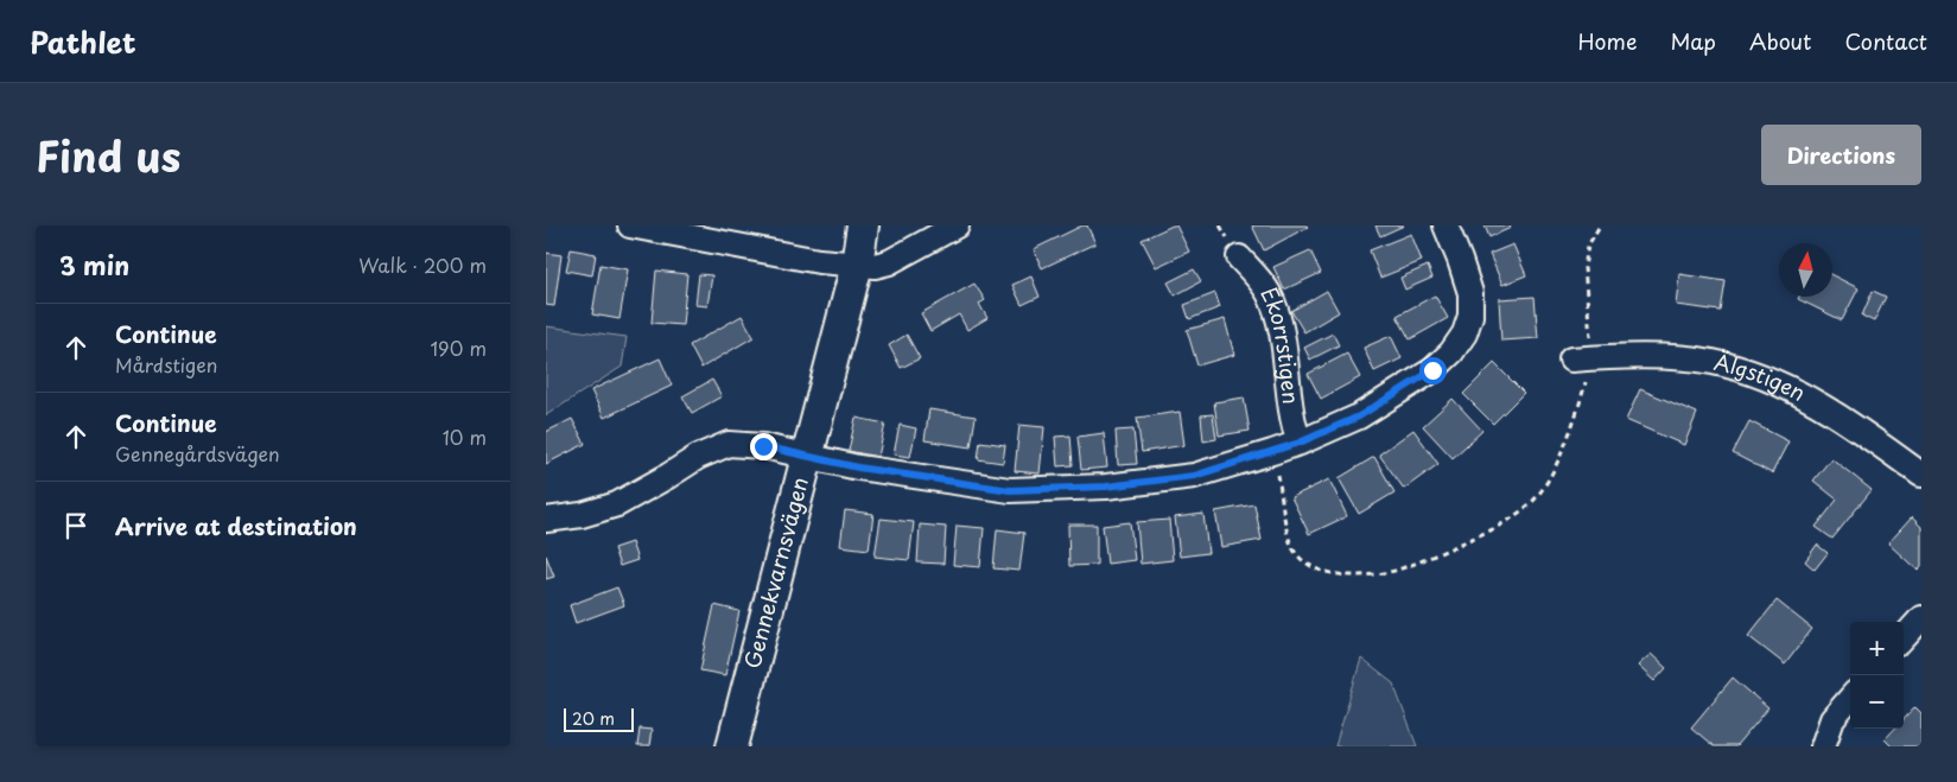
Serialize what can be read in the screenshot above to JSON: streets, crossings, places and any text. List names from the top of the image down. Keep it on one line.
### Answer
{"streets":{"street":["Ekorrstigen","Älgstigen","Gennekvarnsvägen"]},"scale_bar":"20 m","north":"top","page":{"header":"Pathlet","nav":["Home","Map","About","Contact"],"title":"Find us","buttons":"Directions","heading":["3 min","Walk · 200 m"],"list":[["Continue","Mårdstigen","190 m"],["Continue","Gennegårdsvägen","10 m"],"Arrive at destination"],"map_buttons":["+","−"],"scale":"20 m"}}
